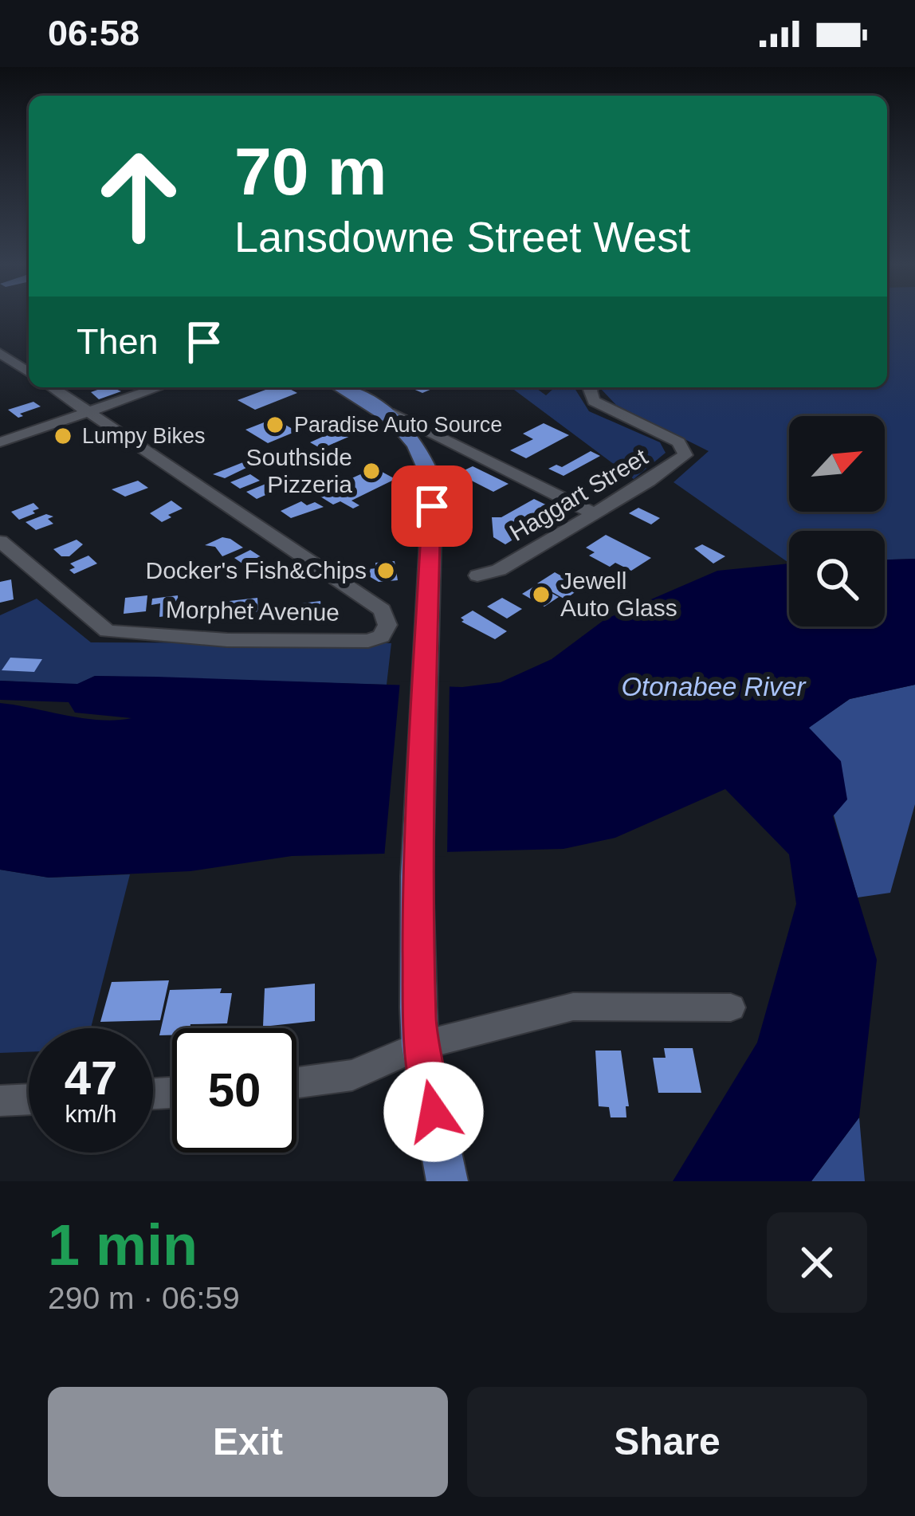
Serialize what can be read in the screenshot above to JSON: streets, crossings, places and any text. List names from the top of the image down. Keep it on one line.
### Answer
{"streets":{"street":["Haggart Street","Morphet Avenue"]},"water":["Otonabee River"],"places":["Paradise Auto Source","Lumpy Bikes","Southside Pizzeria","Docker's Fish&Chips","Jewell Auto Glass"],"north":"top right","page":{"status":"06:58","turn":["70 m","Lansdowne Street West"],"then":"Then","speed":"47 km/h","limit":"50","heading":["1 min","290 m · 06:59"],"buttons":["Exit","Share"]}}
